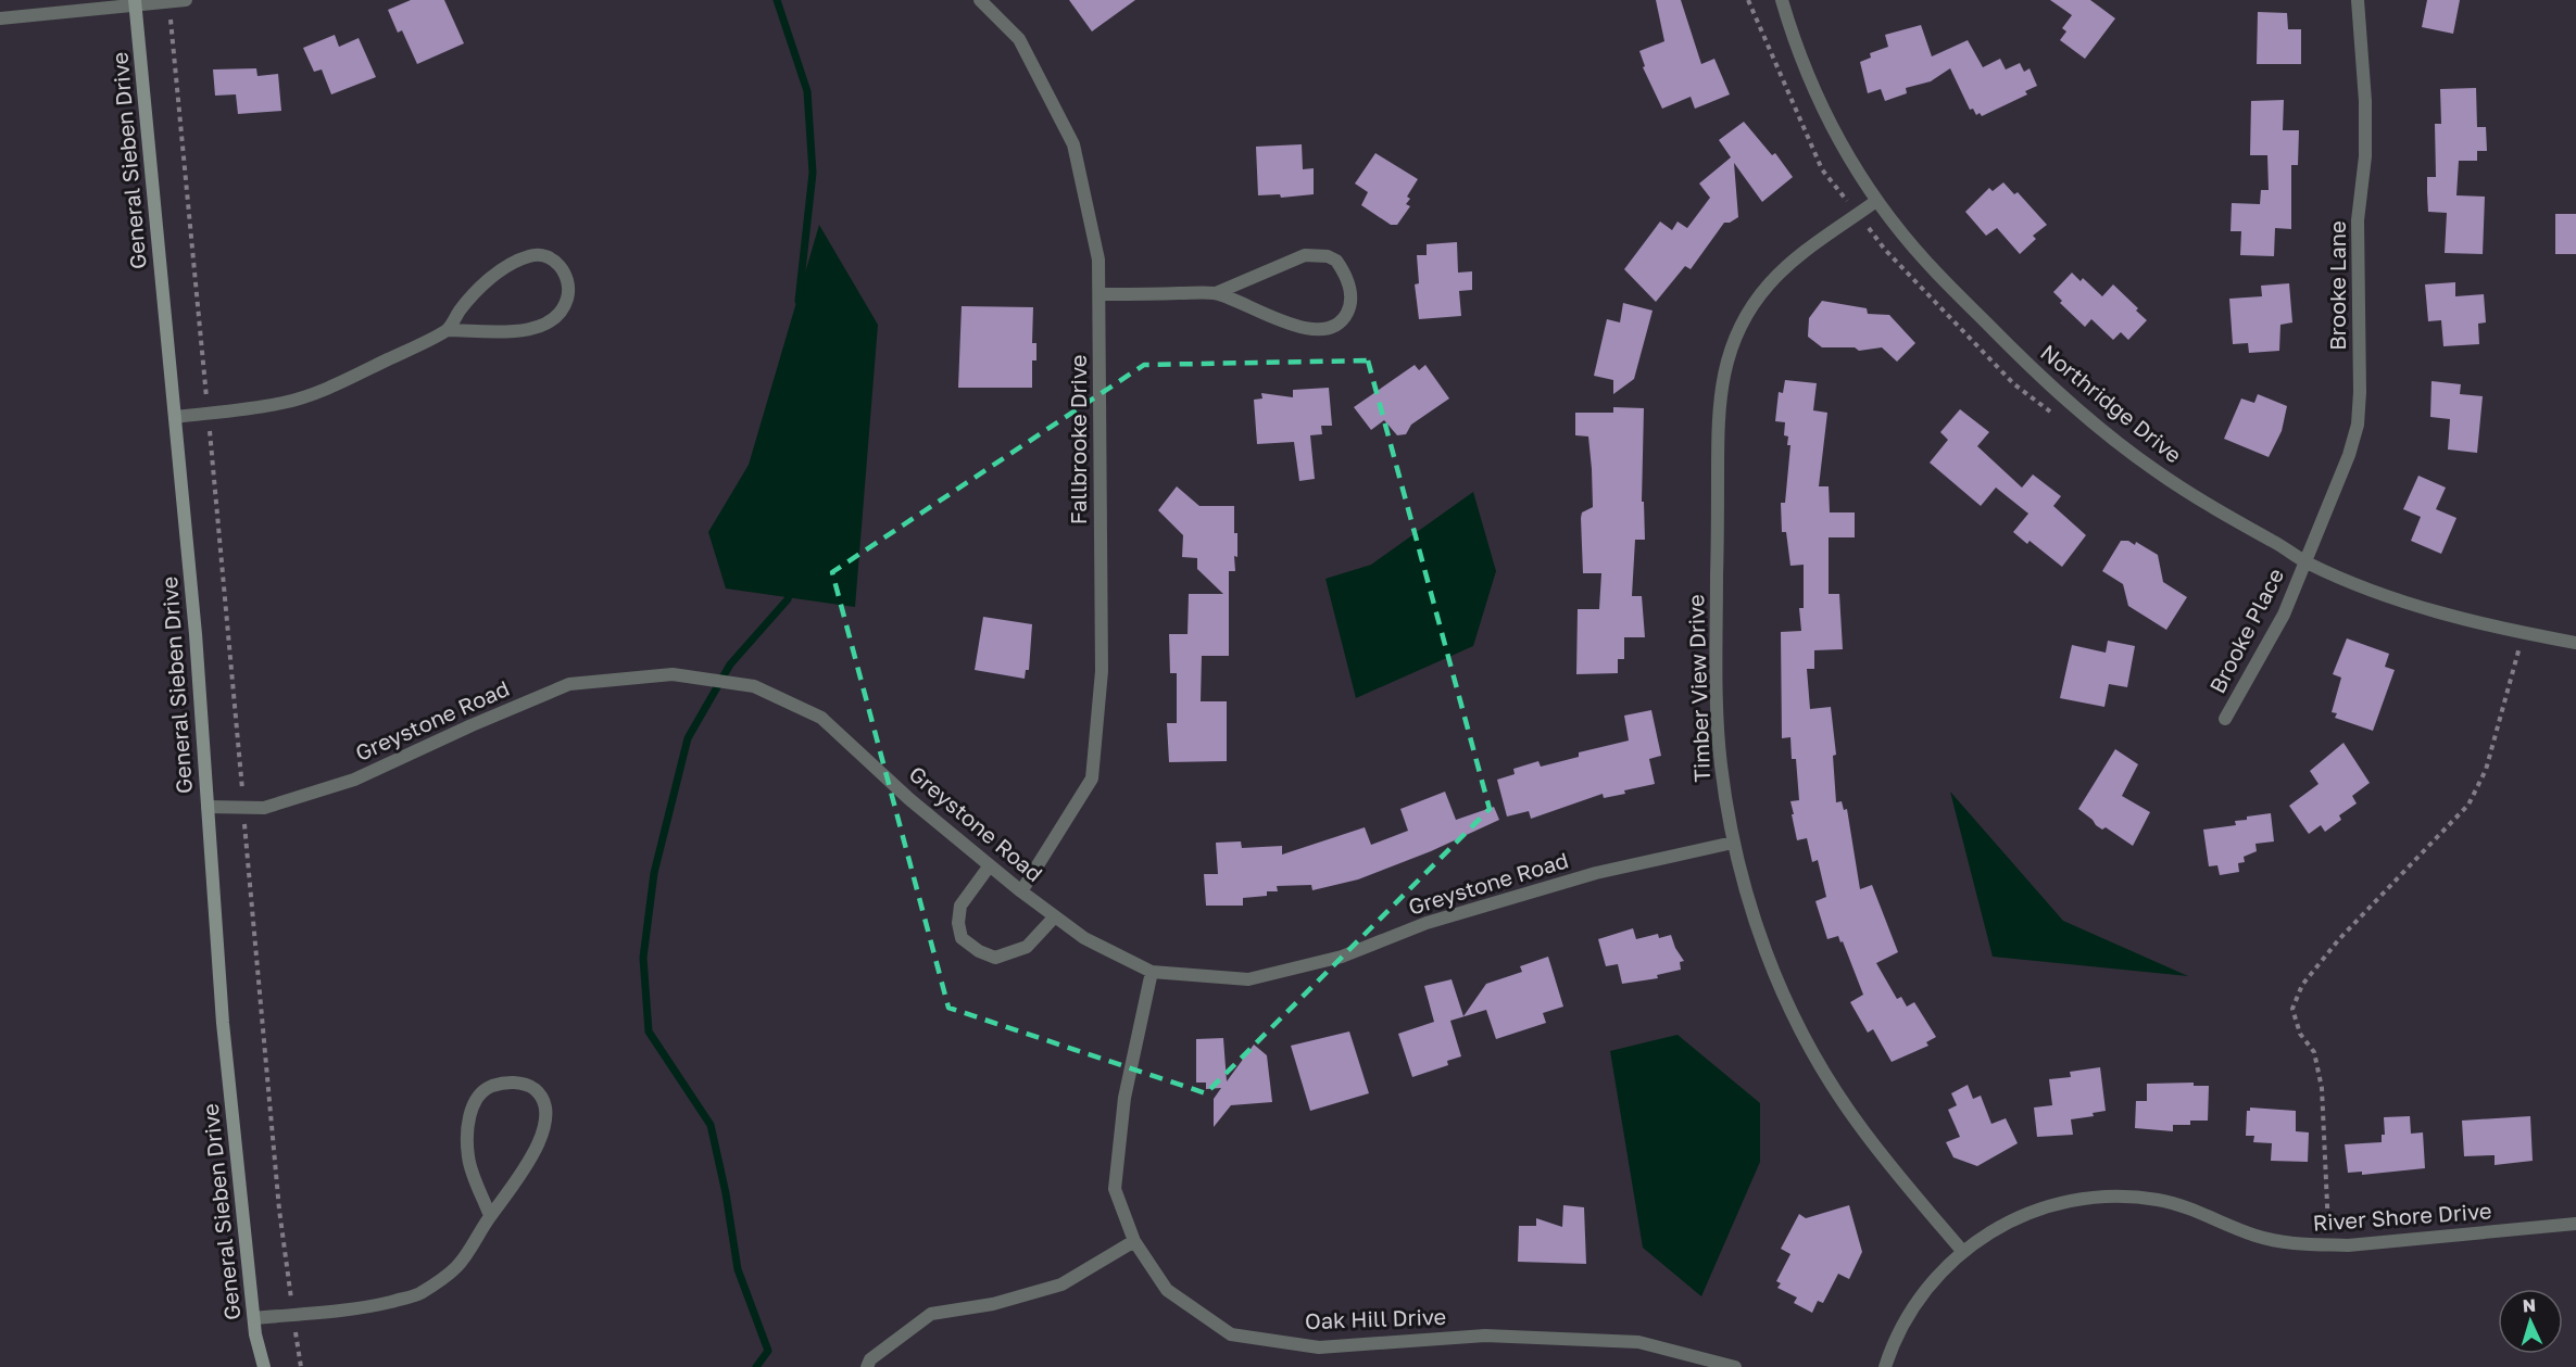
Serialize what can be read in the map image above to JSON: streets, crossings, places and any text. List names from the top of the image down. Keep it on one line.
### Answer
{"streets":{"street":["General Sieben Drive","Brooke Lane","Northridge Drive","Fallbrooke Drive","Brooke Place","Timber View Drive","Greystone Road","River Shore Drive","Oak Hill Drive"]},"crossings":[["General Sieben Drive","Greystone Road"],["Brooke Lane","Northridge Drive"],["Brooke Lane","Brooke Place"],["Northridge Drive","Brooke Place"],["Northridge Drive","Timber View Drive"],["Fallbrooke Drive","Greystone Road"],["Timber View Drive","Greystone Road"],["Timber View Drive","River Shore Drive"],["Greystone Road","Oak Hill Drive"]],"north":"top"}
